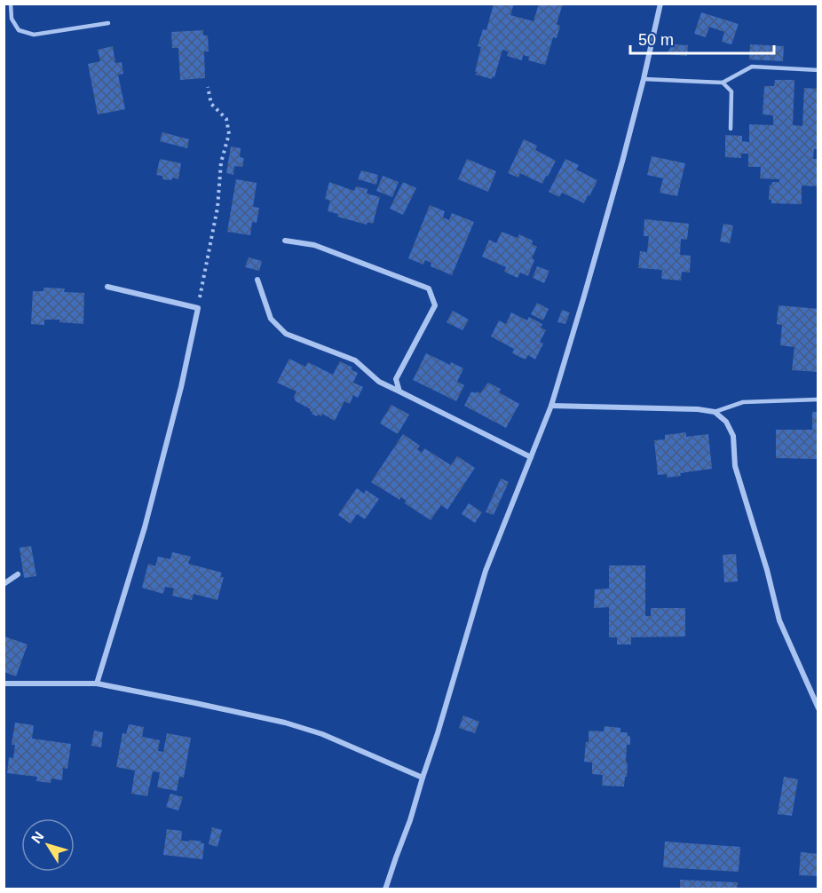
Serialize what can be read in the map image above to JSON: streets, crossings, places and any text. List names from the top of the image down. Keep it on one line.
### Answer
{"scale_bar":"50 m","north":"top left"}
